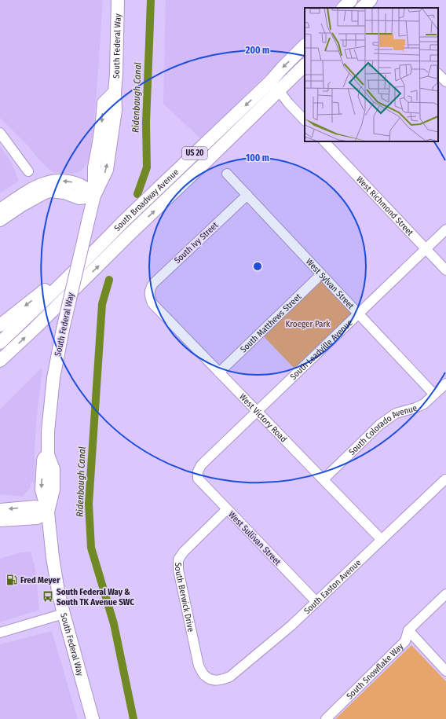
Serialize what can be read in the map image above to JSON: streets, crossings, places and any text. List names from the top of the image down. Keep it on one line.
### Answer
{"streets":{"main road":["South Federal Way","US 20","South Broadway Avenue"],"street":["West Richmond Street","South Ivy Street","West Sylvan Street","South Matthews Street","South Leadville Avenue","West Victory Road","South Colorado Avenue","West Sullivan Street","South Easton Avenue","South Berwick Drive","South Snowflake Way"]},"crossings":[["West Richmond Street","South Leadville Avenue"],["South Ivy Street","West Sylvan Street"],["South Ivy Street","West Victory Road"],["West Sylvan Street","South Matthews Street"],["West Sylvan Street","South Leadville Avenue"],["West Sylvan Street","South Colorado Avenue"],["South Matthews Street","West Victory Road"],["South Leadville Avenue","West Victory Road"],["South Leadville Avenue","West Sullivan Street"],["West Victory Road","South Colorado Avenue"],["West Victory Road","South Easton Avenue"],["West Sullivan Street","South Easton Avenue"],["West Sullivan Street","South Berwick Drive"],["South Easton Avenue","South Berwick Drive"]],"water":["Ridenbaugh Canal"],"parks":["Kroeger Park"],"places":{"fuel station":["Fred Meyer"],"bus stop":["South Federal Way & South TK Avenue SWC"]},"rings":["200 m","100 m"]}
